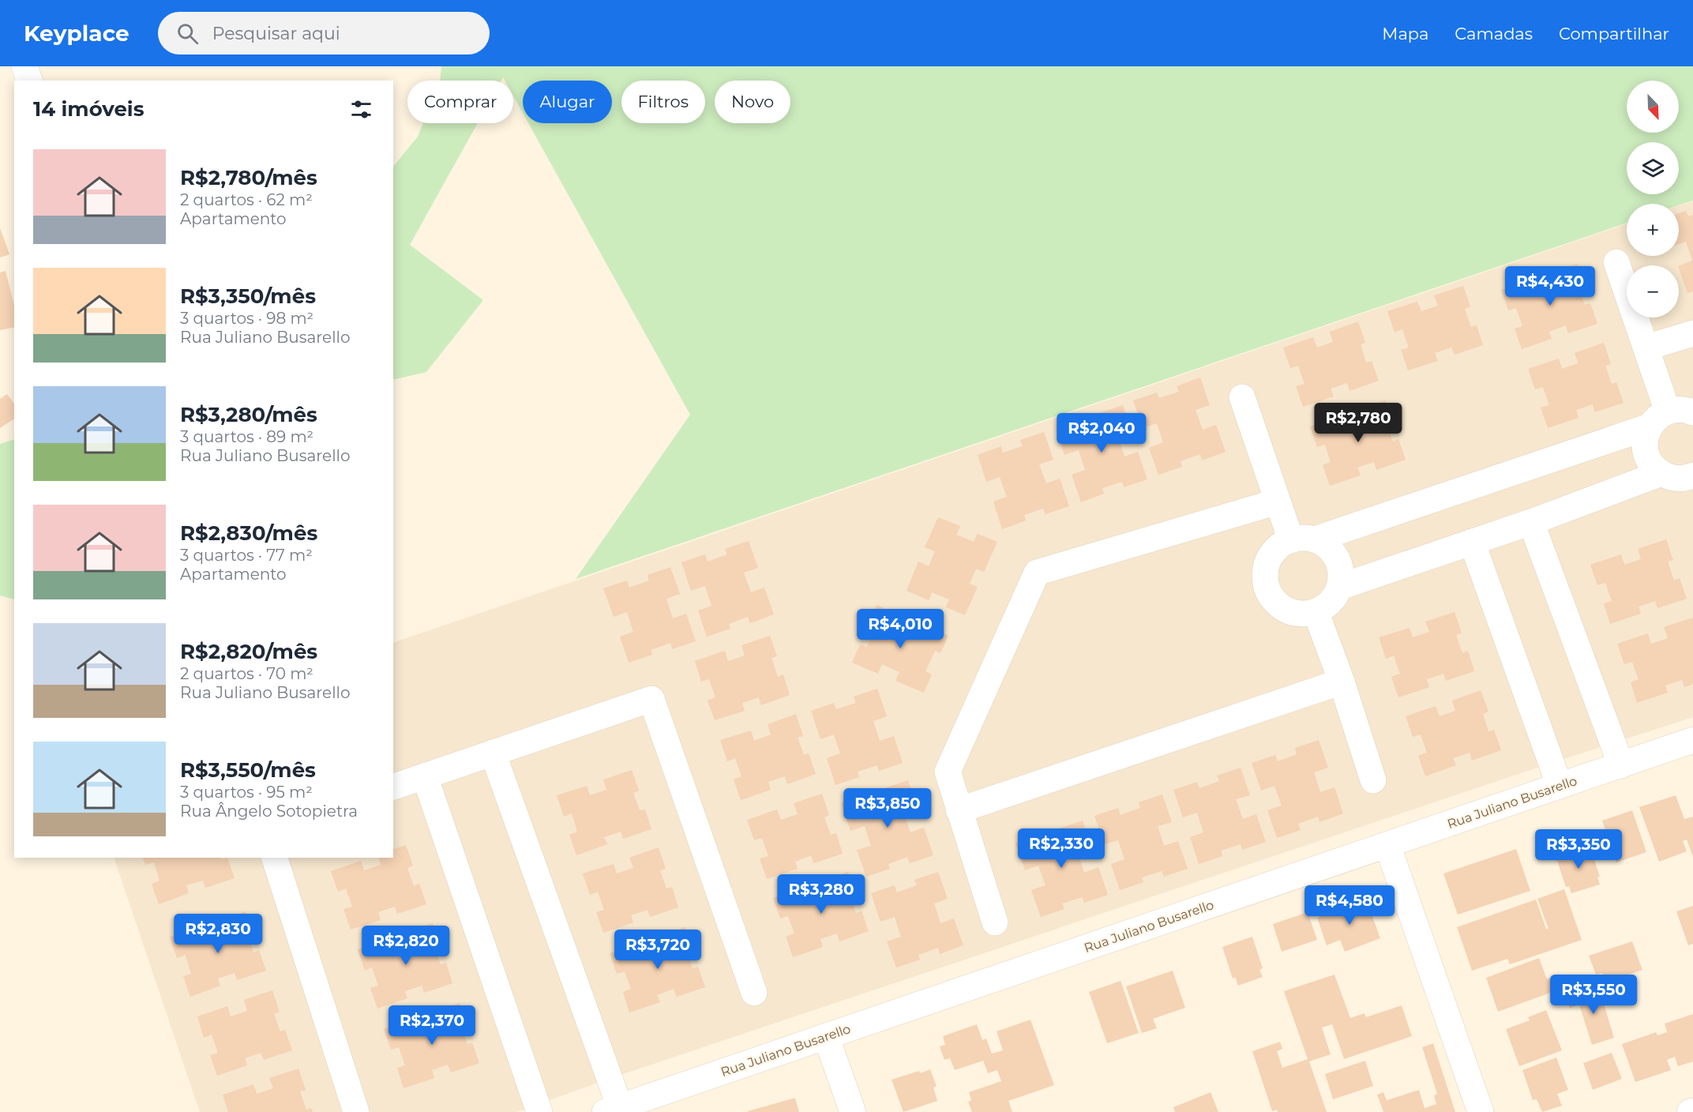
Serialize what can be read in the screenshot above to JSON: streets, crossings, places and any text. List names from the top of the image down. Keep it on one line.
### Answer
{"streets":{"street":["Rua Juliano Busarello"]},"north":"bottom right","page":{"header":"Keyplace","search":"Pesquisar aqui","nav":["Mapa","Camadas","Compartilhar"],"map_buttons":["+","−"],"chip":["Comprar","Alugar","Filtros","Novo"],"heading":"14 imóveis","list":[{"name":"R$2,780/mês","note":"2 quartos · 62 m² · Apartamento"},{"name":"R$3,350/mês","note":"3 quartos · 98 m² · Rua Juliano Busarello"},{"name":"R$3,280/mês","note":"3 quartos · 89 m² · Rua Juliano Busarello"},{"name":"R$2,830/mês","note":"3 quartos · 77 m² · Apartamento"},{"name":"R$2,820/mês","note":"2 quartos · 70 m² · Rua Juliano Busarello"},{"name":"R$3,550/mês","note":"3 quartos · 95 m² · Rua Ângelo Sotopietra"}],"price":["R$4,430","R$2,780","R$2,040","R$4,010","R$3,850","R$2,330","R$3,350","R$3,280","R$4,580","R$2,830","R$2,820","R$3,720","R$3,550","R$2,370"]}}
